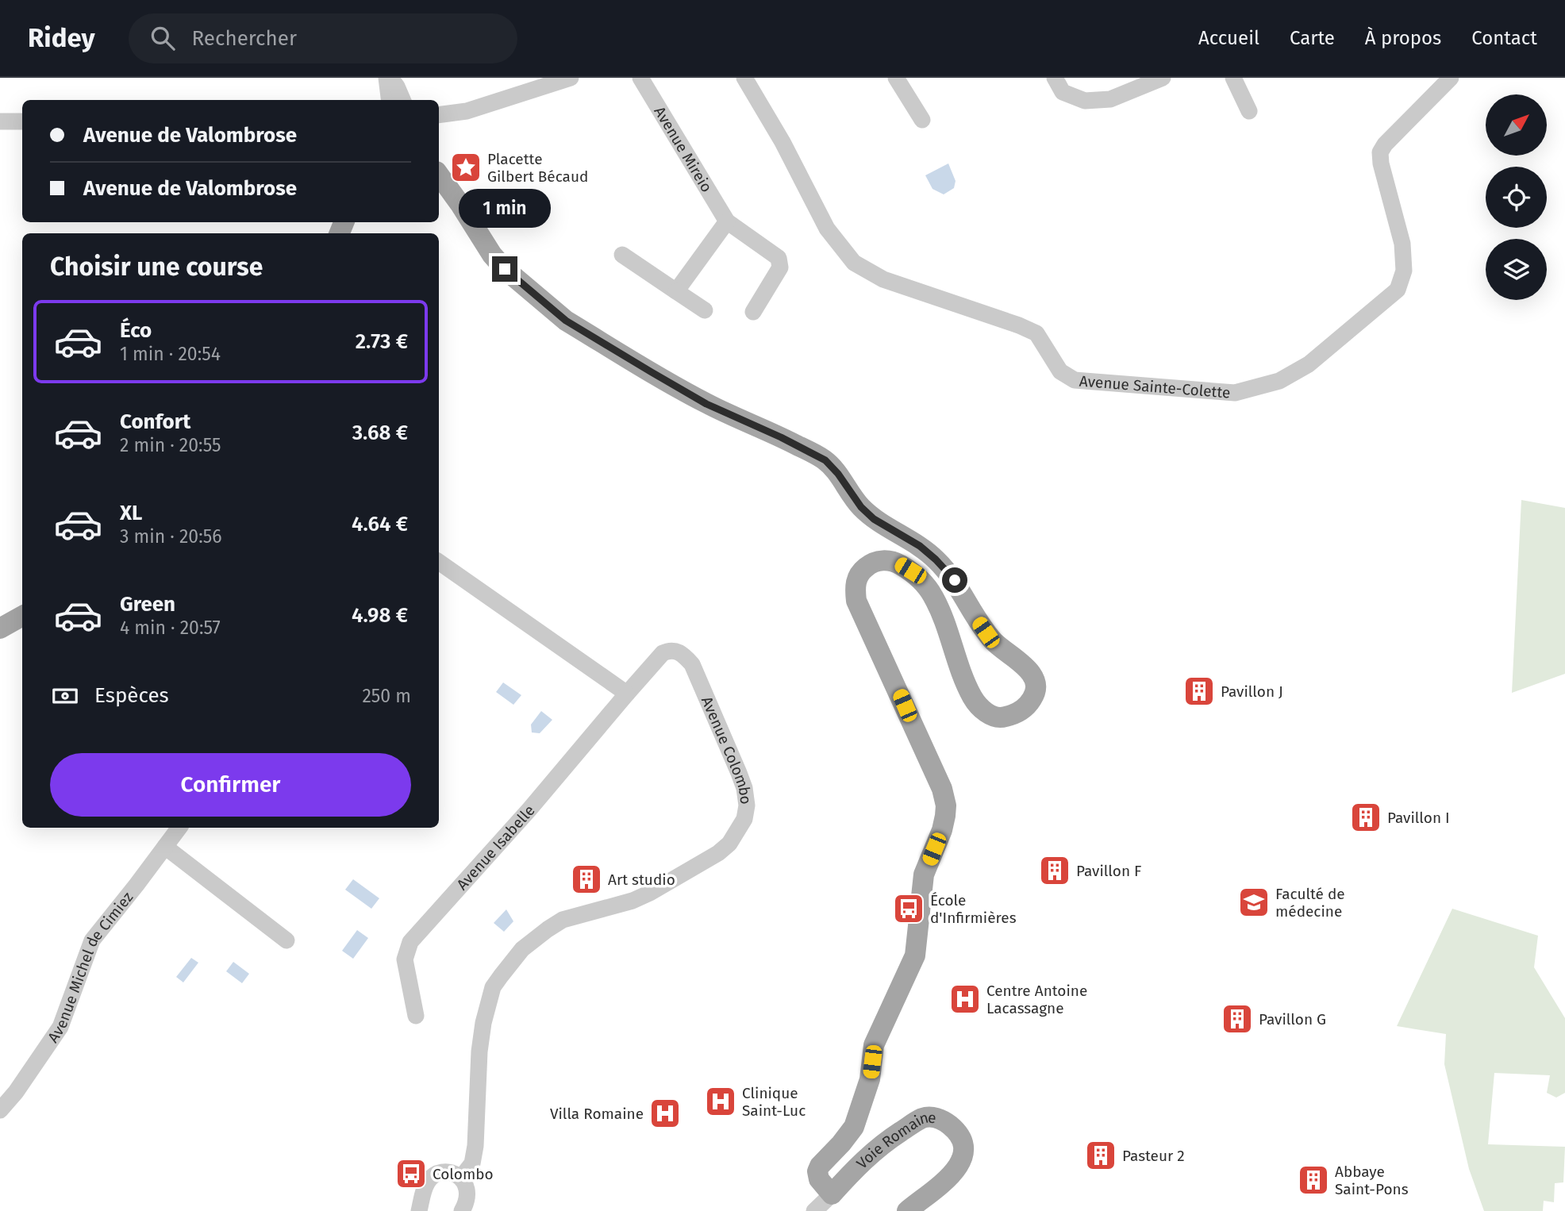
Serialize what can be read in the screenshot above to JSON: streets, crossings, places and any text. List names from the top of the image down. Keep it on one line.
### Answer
{"streets":{"main road":["Voie Romaine"],"street":["Avenue Mireio","Avenue Sainte-Colette","Avenue Colombo","Avenue Isabelle","Avenue Michel de Cimiez"]},"crossings":[["Avenue Colombo","Avenue Isabelle"]],"places":{"place":["Placette Gilbert Bécaud"],"building":["Pavillon J","Pavillon I","Pavillon F","Art studio","Pavillon G","Pasteur 2","Abbaye Saint-Pons"],"school or university":["Faculté de médecine"],"bus stop":["École d'Infirmières","Colombo"],"hospital":["Centre Antoine Lacassagne","Clinique Saint-Luc","Villa Romaine"]},"north":"top right","page":{"header":"Ridey","search":"Rechercher","nav":["Accueil","Carte","À propos","Contact"],"banner":["Avenue de Valombrose","Avenue de Valombrose"],"bubble":"1 min","heading":"Choisir une course","list":[{"name":"Éco","note":"1 min · 20:54","value":"2.73 €"},{"name":"Confort","note":"2 min · 20:55","value":"3.68 €"},{"name":"XL","note":"3 min · 20:56","value":"4.64 €"},{"name":"Green","note":"4 min · 20:57","value":"4.98 €"}],"pay":["Espèces","250 m"],"buttons":"Confirmer"}}
